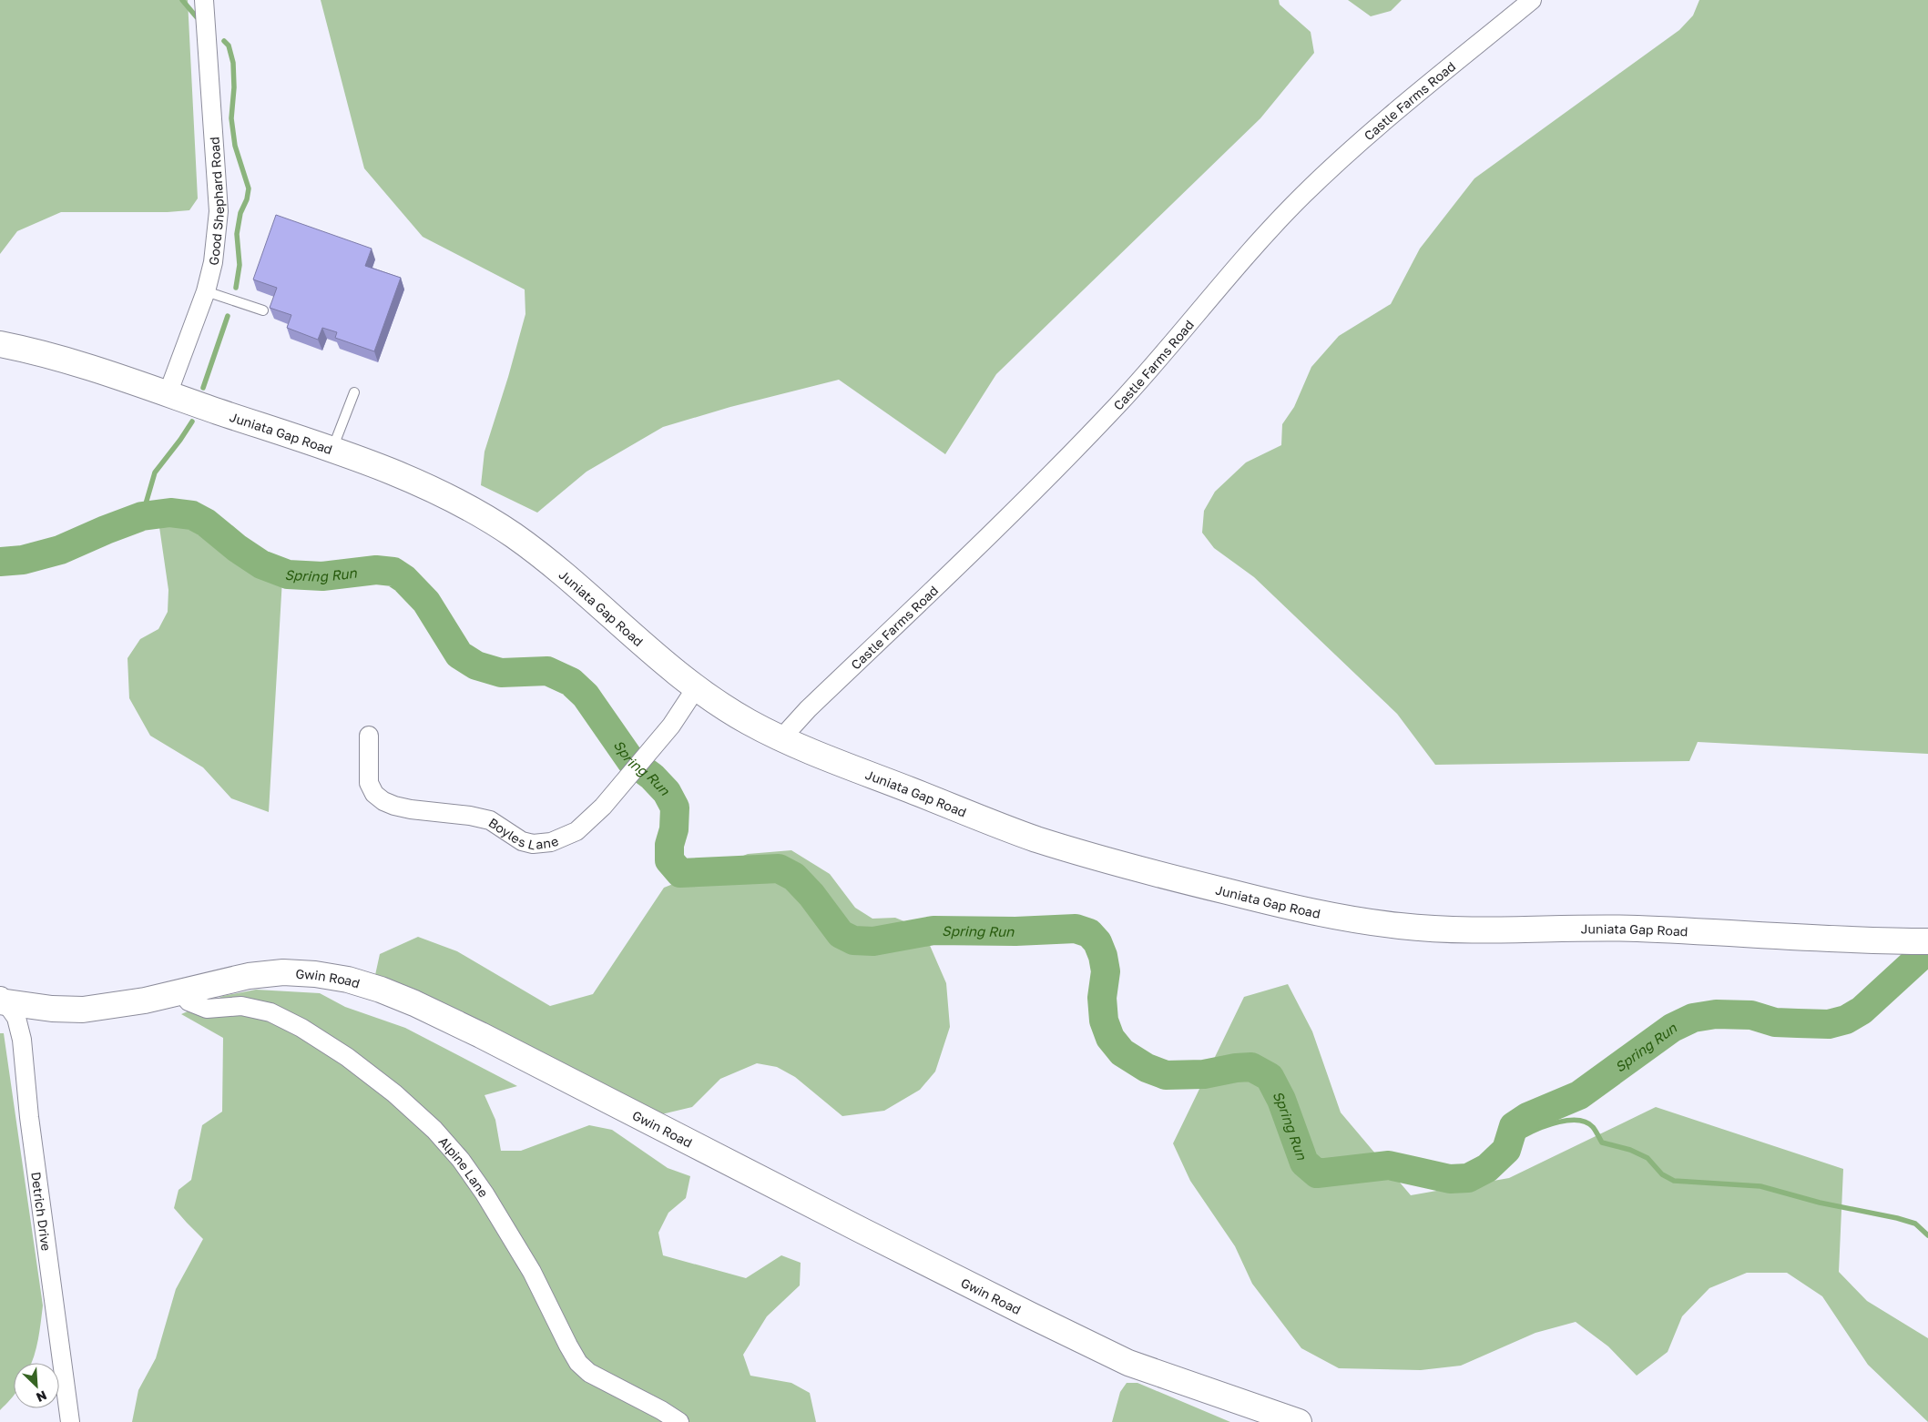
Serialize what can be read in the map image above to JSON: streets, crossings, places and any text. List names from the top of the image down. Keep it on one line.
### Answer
{"streets":{"main road":["Juniata Gap Road","Gwin Road"],"street":["Castle Farms Road","Good Shephard Road","Boyles Lane","Alpine Lane","Detrich Drive"]},"crossings":[["Castle Farms Road","Juniata Gap Road"],["Good Shephard Road","Juniata Gap Road"],["Juniata Gap Road","Boyles Lane"],["Gwin Road","Alpine Lane"],["Gwin Road","Detrich Drive"]],"water":["Spring Run"],"north":"bottom right"}
